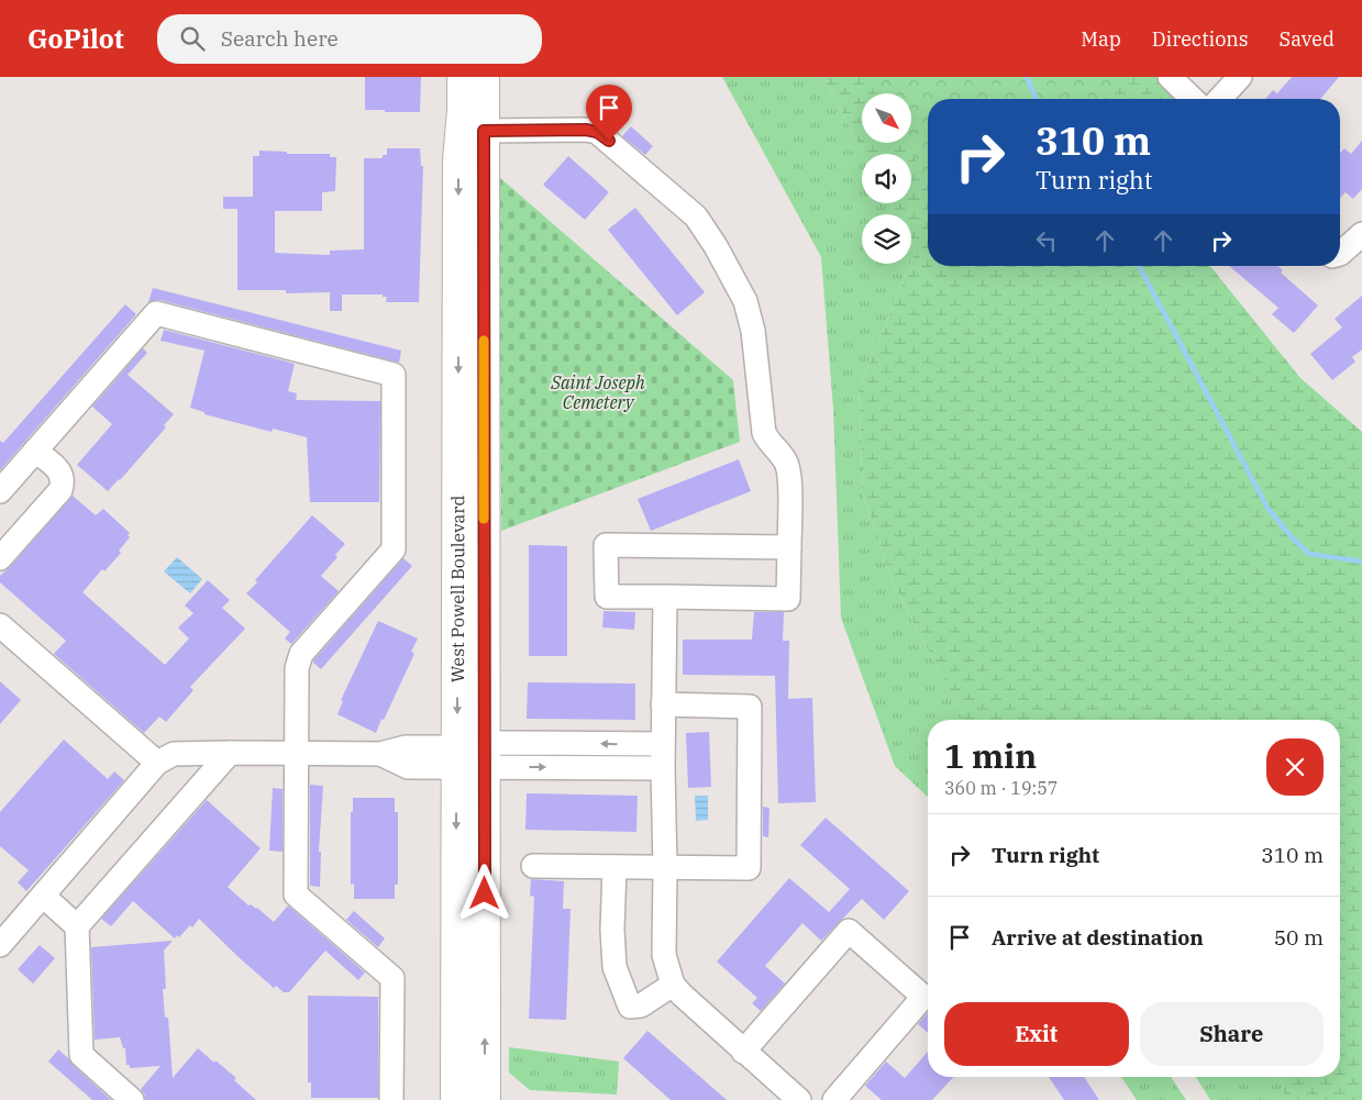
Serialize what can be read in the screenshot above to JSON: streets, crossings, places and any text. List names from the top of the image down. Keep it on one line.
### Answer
{"streets":{"main road":["West Powell Boulevard"]},"parks":["Saint Joseph Cemetery"],"north":"bottom right","page":{"header":"GoPilot","search":"Search here","nav":["Map","Directions","Saved"],"turn":["310 m","Turn right"],"heading":["1 min","360 m · 19:57"],"list":[{"name":"Turn right","value":"310 m"},{"name":"Arrive at destination","value":"50 m"}],"buttons":["Exit","Share"]}}
